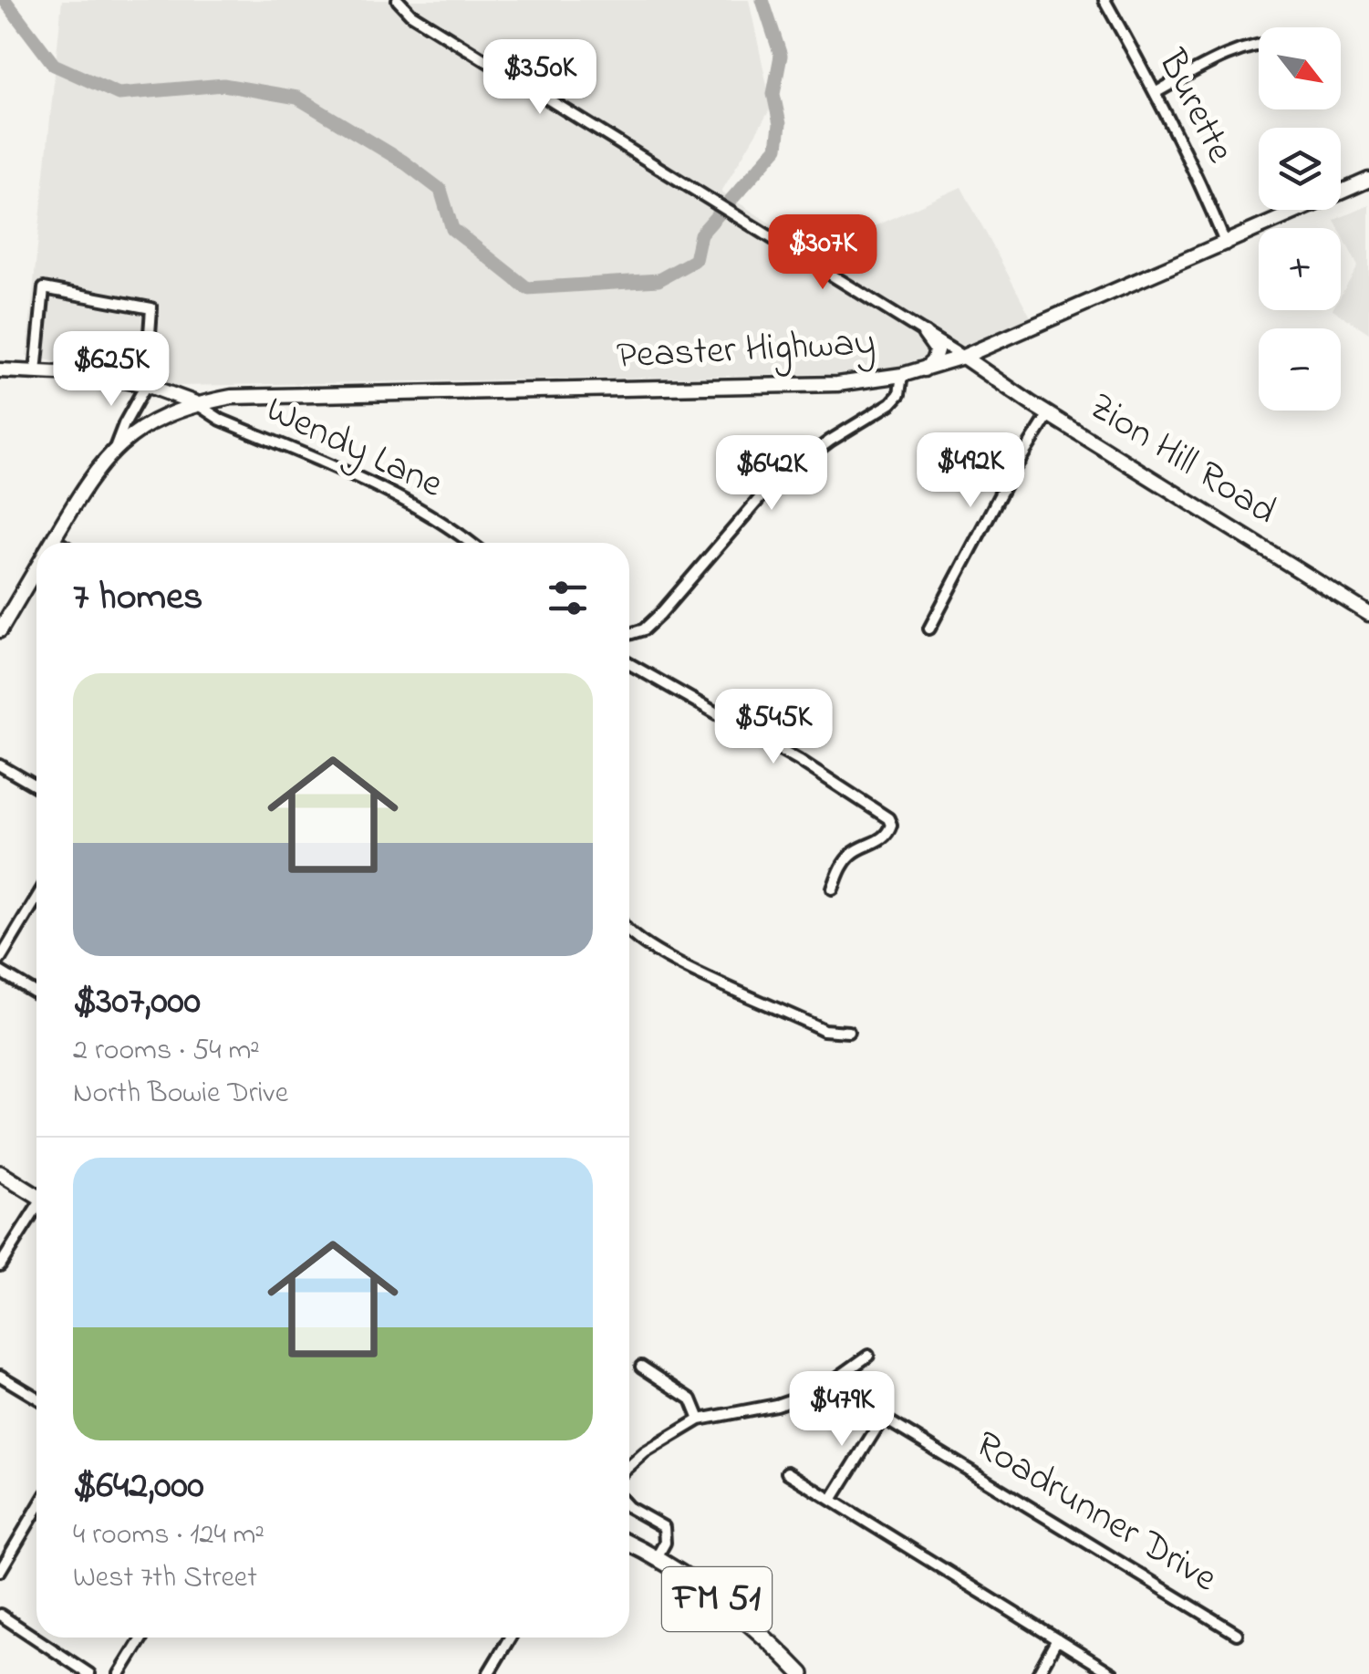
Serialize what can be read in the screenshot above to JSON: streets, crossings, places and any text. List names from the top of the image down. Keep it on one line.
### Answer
{"streets":{"main road":["Peaster Highway","Zion Hill Road","FM 51"],"street":["Burette","Wendy Lane","Roadrunner Drive"]},"crossings":[["Burette","Peaster Highway"],["Peaster Highway","Wendy Lane"],["Peaster Highway","Zion Hill Road"]],"north":"bottom right","page":{"map_buttons":["+","−"],"price":["$350K","$307K","$625K","$492K","$642K","$545K","$479K"],"heading":"7 homes","list":[{"name":"$307,000","note":"2 rooms · 54 m² · North Bowie Drive"},{"name":"$642,000","note":"4 rooms · 124 m² · West 7th Street"}]}}
